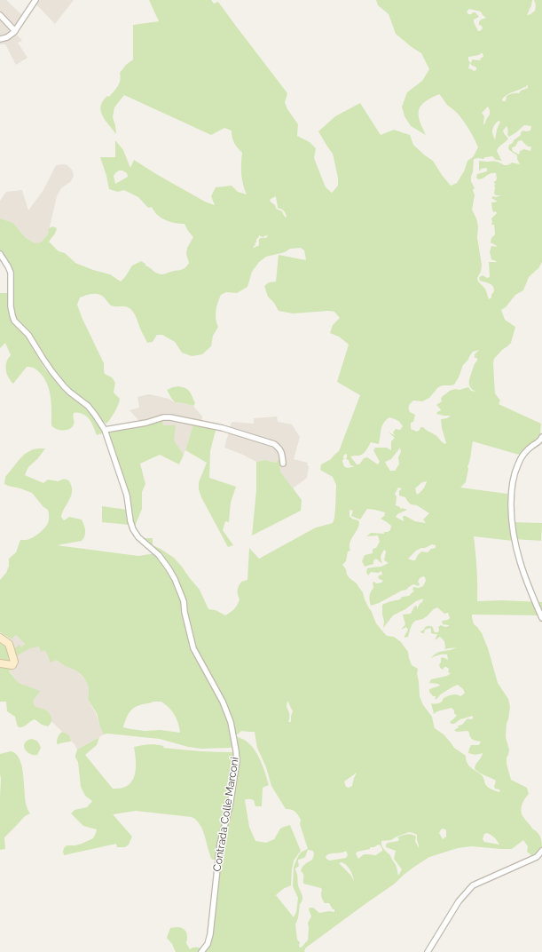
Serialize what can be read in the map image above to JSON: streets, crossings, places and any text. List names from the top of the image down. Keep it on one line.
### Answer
{"streets":{"street":["Contrada Colle Marconi"]}}
